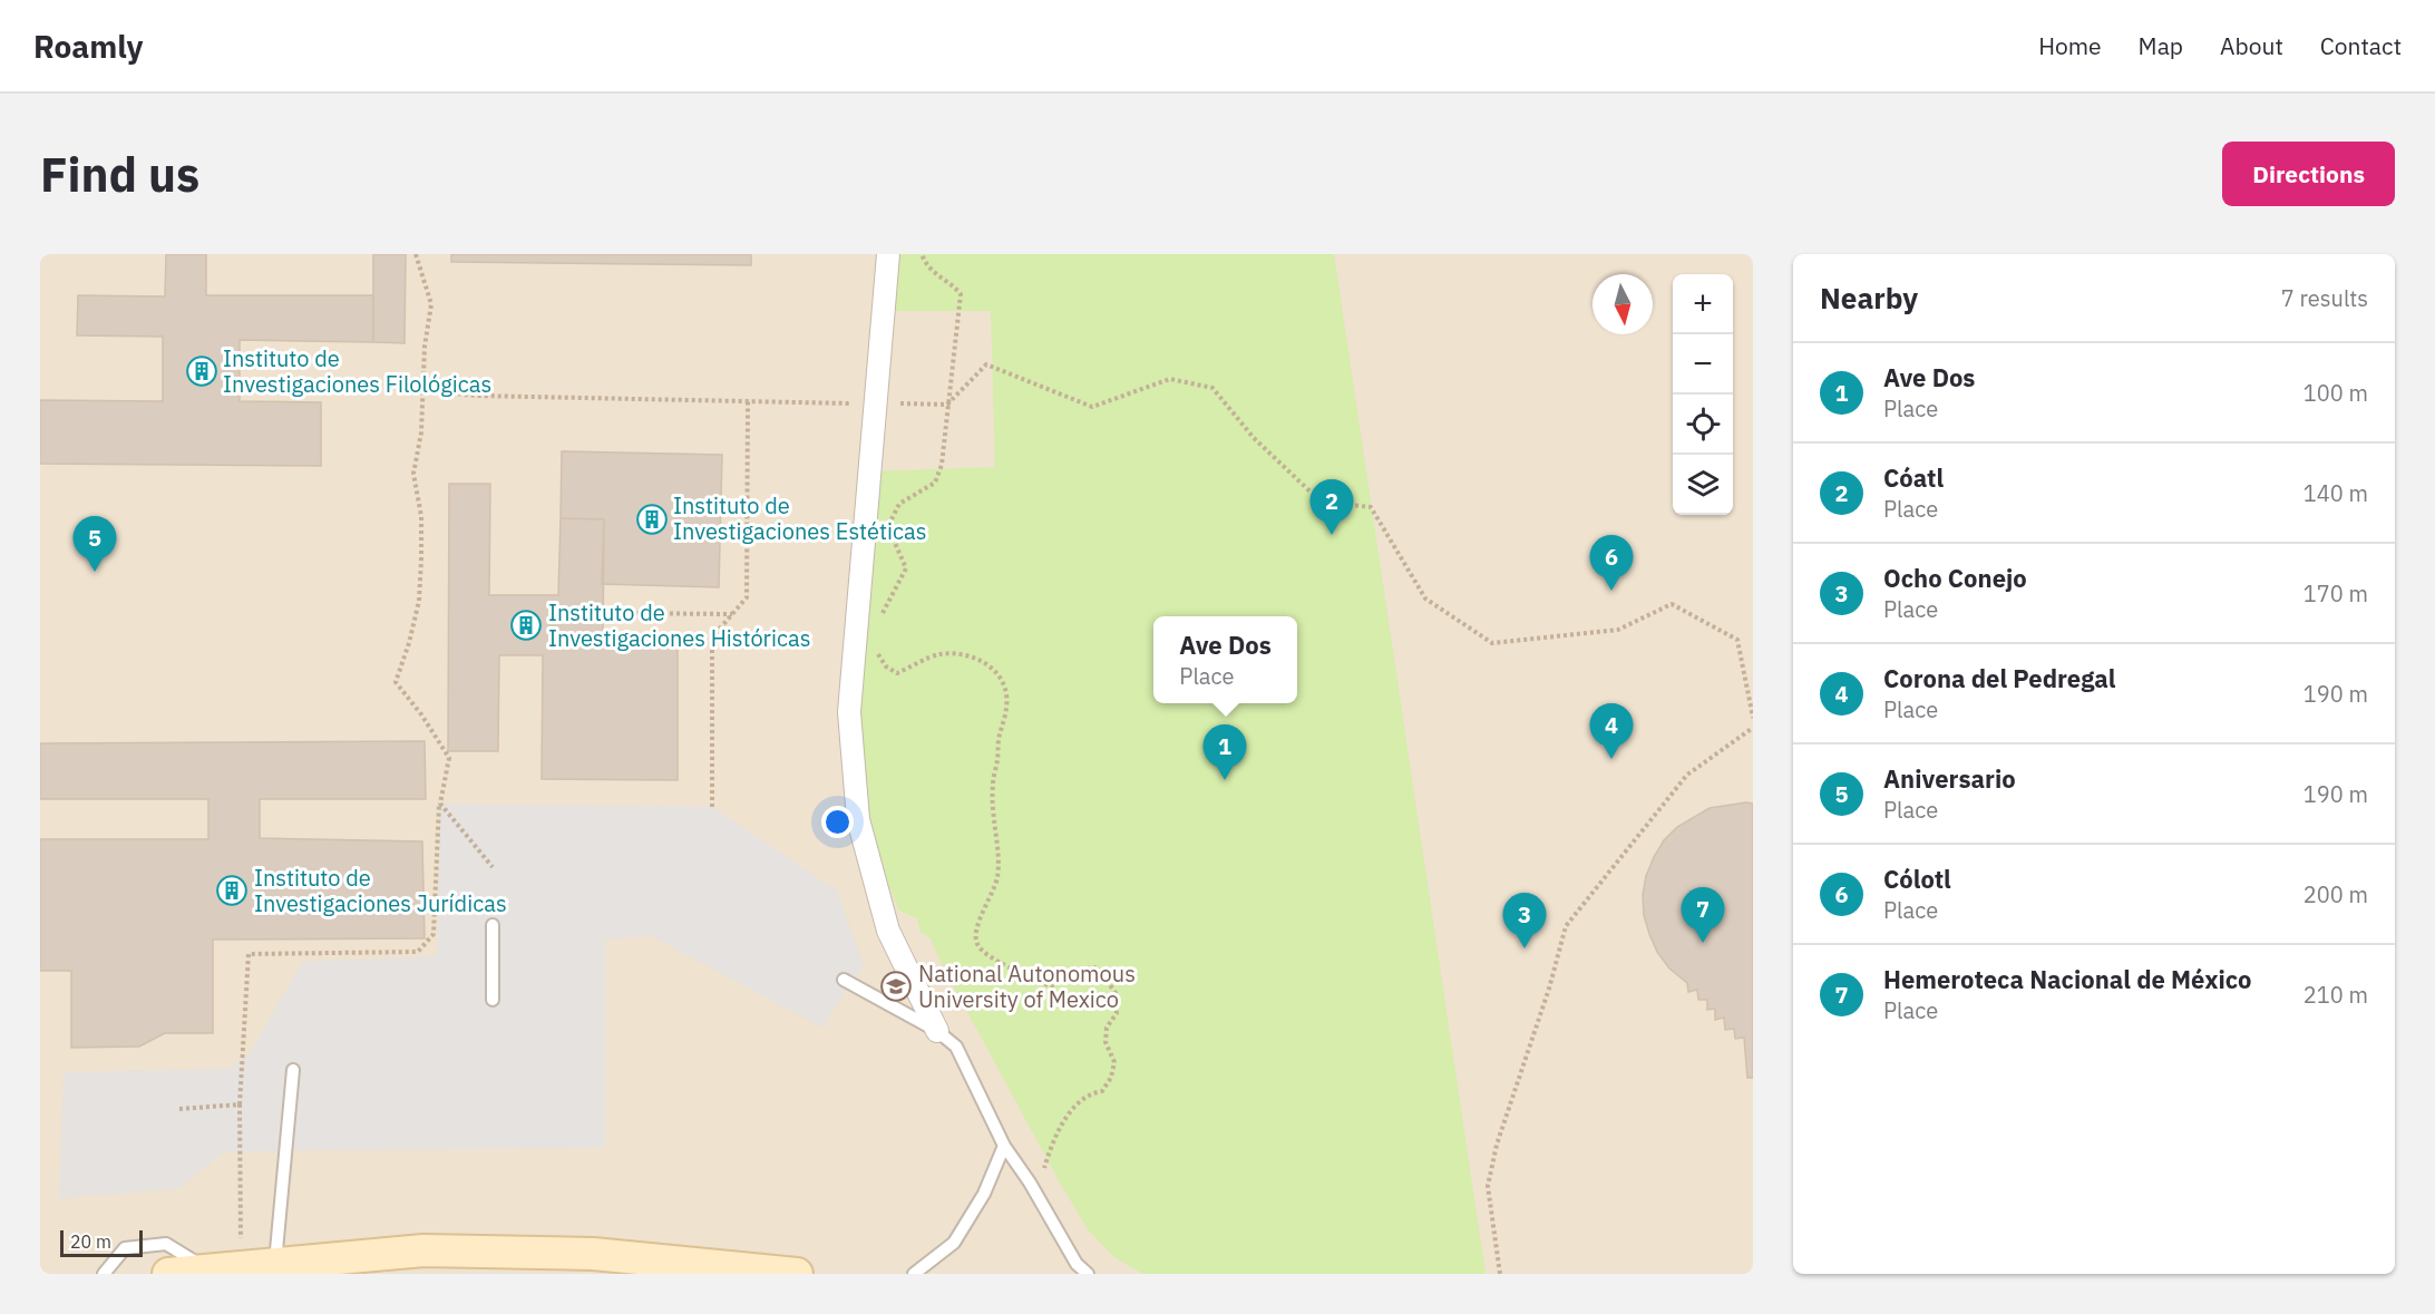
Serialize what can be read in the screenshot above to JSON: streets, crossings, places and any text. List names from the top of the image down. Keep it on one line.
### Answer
{"places":{"building":["Instituto de Investigaciones Filológicas","Instituto de Investigaciones Estéticas","Instituto de Investigaciones Históricas","Instituto de Investigaciones Jurídicas"],"school or university":["National Autonomous University of Mexico"]},"scale_bar":"20 m","north":"bottom","page":{"header":"Roamly","nav":["Home","Map","About","Contact"],"buttons":"Directions","title":"Find us","heading":["Nearby","7 results"],"map_buttons":["+","−"],"list":[{"mark":"1","name":"Ave Dos","note":"Place","value":"100 m"},{"mark":"2","name":"Cóatl","note":"Place","value":"140 m"},{"mark":"3","name":"Ocho Conejo","note":"Place","value":"170 m"},{"mark":"4","name":"Corona del Pedregal","note":"Place","value":"190 m"},{"mark":"5","name":"Aniversario","note":"Place","value":"190 m"},{"mark":"6","name":"Cólotl","note":"Place","value":"200 m"},{"mark":"7","name":"Hemeroteca Nacional de México","note":"Place","value":"210 m"}],"pins":["2","5","6","4","1","7","3"],"popup":["Ave Dos","Place"],"scale":"20 m"}}
